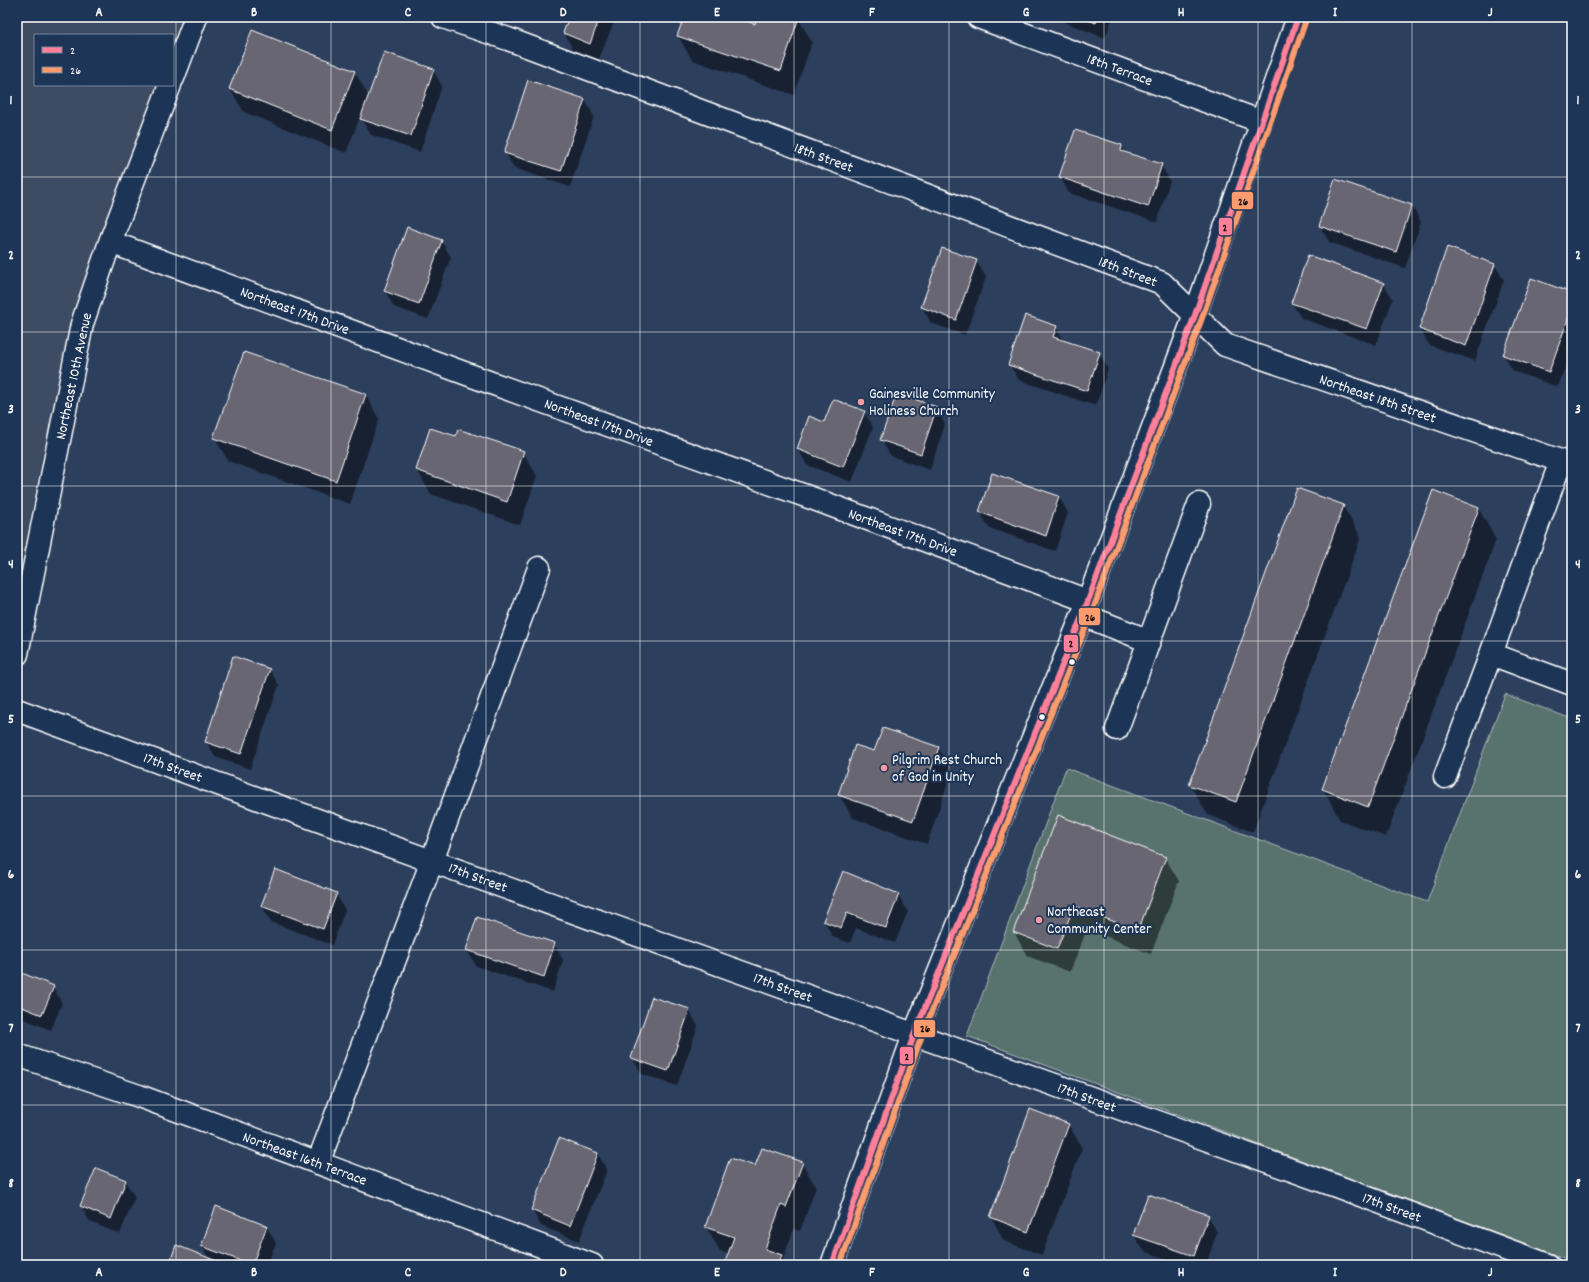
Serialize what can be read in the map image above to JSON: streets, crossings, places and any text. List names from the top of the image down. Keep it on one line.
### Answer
{"streets":{"street":["18th Terrace","18th Street","Northeast 17th Drive","Northeast 10th Avenue","Northeast 18th Street","17th Street","Northeast 16th Terrace"]},"crossings":[["18th Street","Northeast 18th Street"],["Northeast 17th Drive","Northeast 10th Avenue"]],"places":["Gainesville Community Holiness Church","Pilgrim Rest Church of God in Unity","Northeast Community Center"],"lines":["transit line 2","transit line 26"],"legend":["2","26"],"grid":{"columns":["A","B","C","D","E","F","G","H","I","J"],"rows":["1","2","3","4","5","6","7","8"]}}
